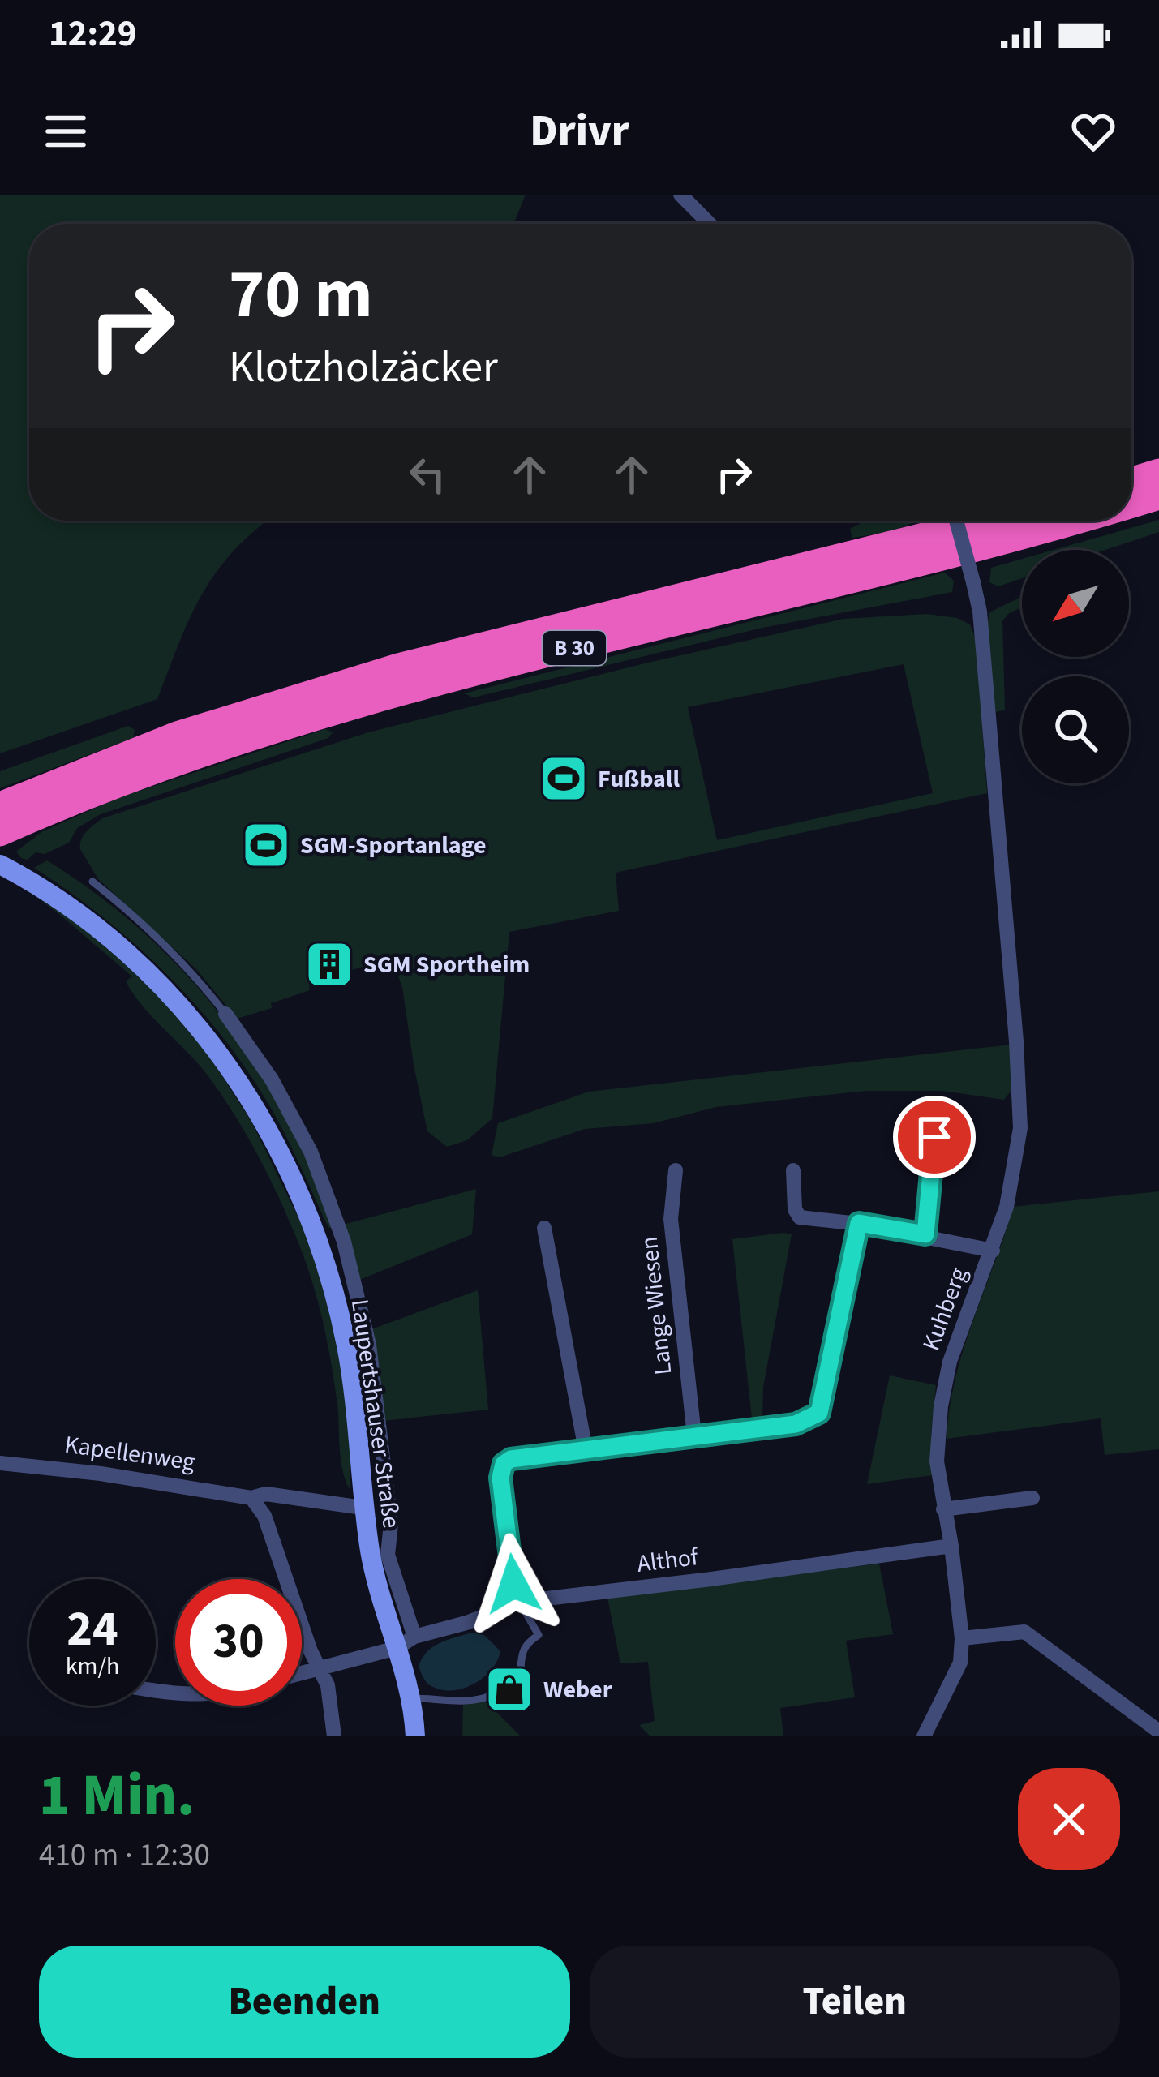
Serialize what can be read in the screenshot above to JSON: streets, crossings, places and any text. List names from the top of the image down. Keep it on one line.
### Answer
{"streets":{"highway":["B 30"],"main road":["Laupertshauser Straße"],"street":["Lange Wiesen","Kuhberg","Kapellenweg","Althof"]},"crossings":[["Kuhberg","Althof"],["Laupertshauser Straße","Kapellenweg"],["Laupertshauser Straße","Althof"]],"places":{"sports":["Fußball","SGM-Sportanlage"],"building":["SGM Sportheim"],"shop":["Weber"]},"north":"bottom left","page":{"status":"12:29","header":"Drivr","turn":["70 m","Klotzholzäcker"],"speed":"24 km/h","limit":"30","heading":["1 Min.","410 m · 12:30"],"buttons":["Beenden","Teilen"]}}
